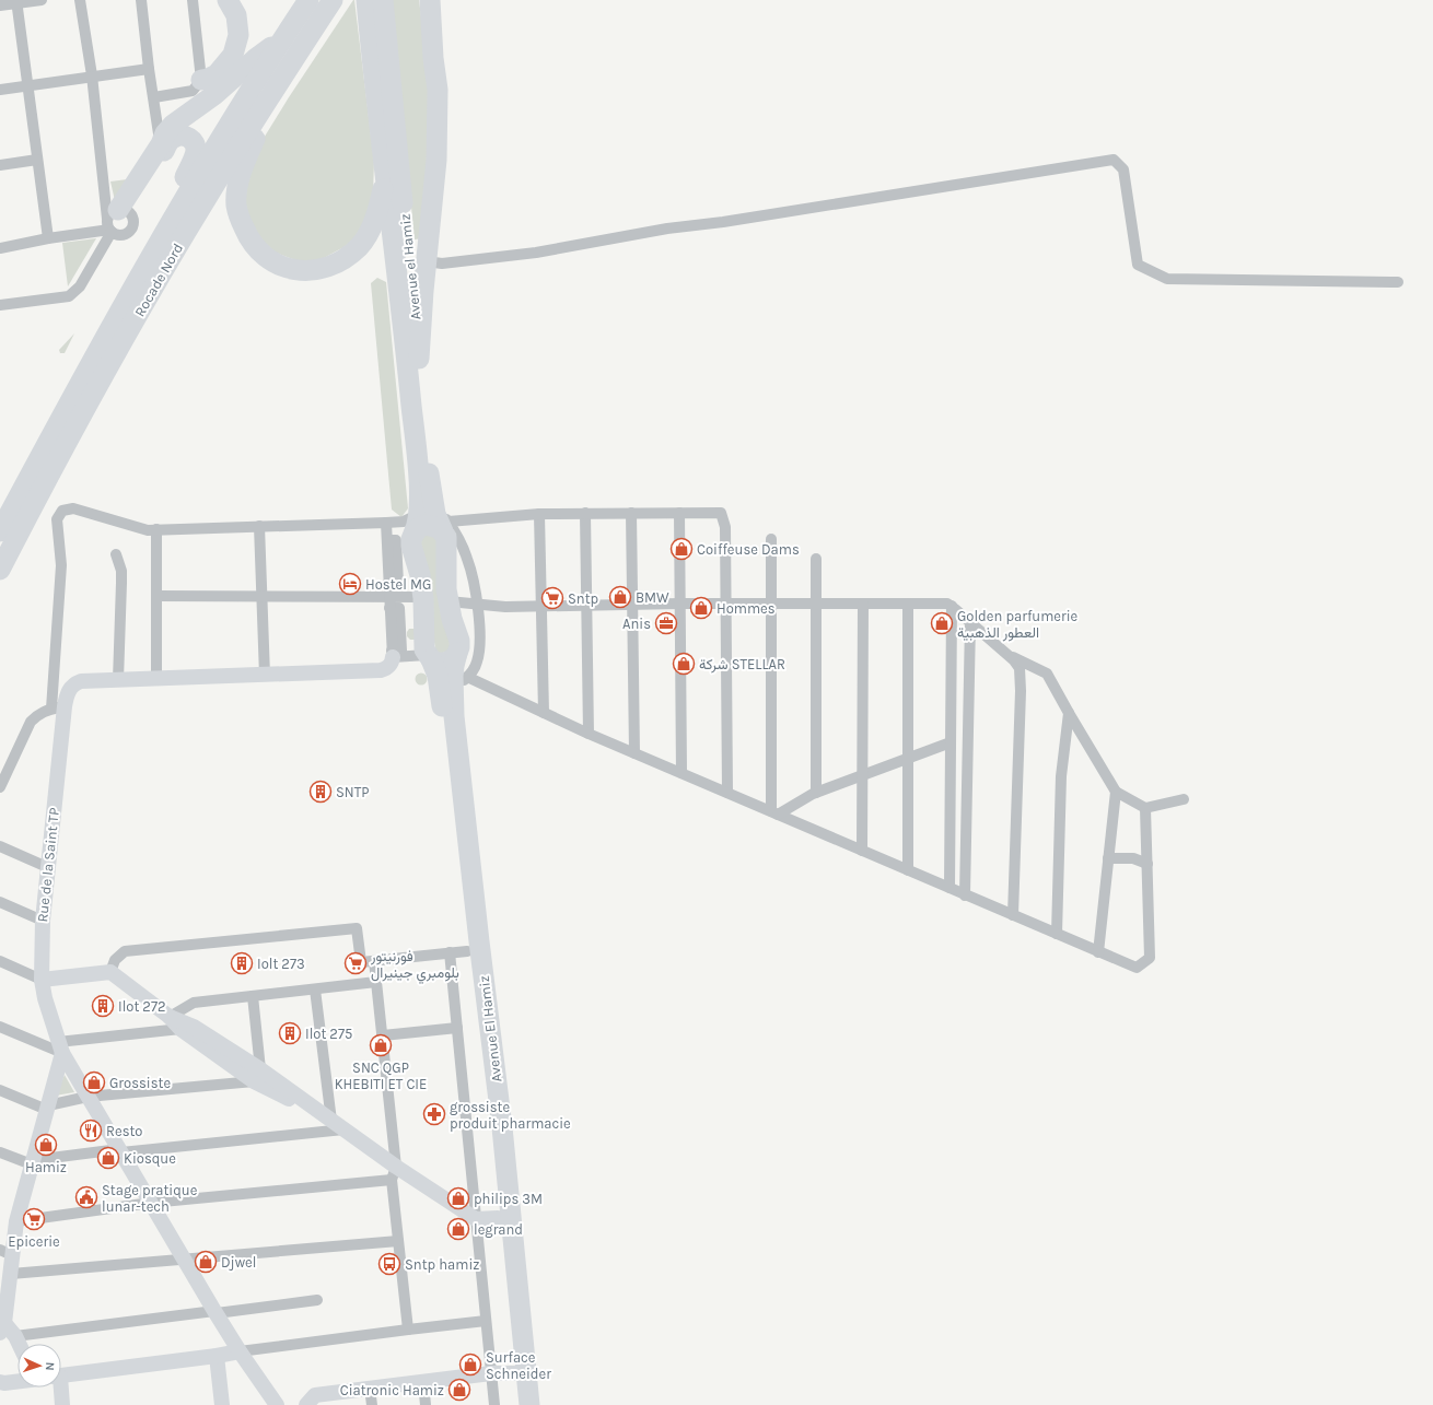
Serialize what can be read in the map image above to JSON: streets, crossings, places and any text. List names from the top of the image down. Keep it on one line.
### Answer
{"streets":{"highway":["Avenue el Hamiz","Rocade Nord","Avenue El Hamiz"],"street":["Rue de la Saint TP"]},"places":{"shop":["Coiffeuse Dams","BMW","Hommes","Golden parfumerie العطور الذهبية","شركة STELLAR","SNC QGP KHEBITI ET CIE","Grossiste","Hamiz","Kiosque","philips 3M","legrand","Djwel","Surface Schneider","Ciatronic Hamiz"],"hotel":["Hostel MG"],"supermarket":["Sntp","فورنيتور بلومبري جينيرال","Epicerie"],"office":["Anis"],"building":["SNTP","Iolt 273","Ilot 272","Ilot 275"],"pharmacy":["grossiste produit pharmacie"],"restaurant":["Resto"],"public building":["Stage pratique lunar-tech"],"bus stop":["Sntp hamiz"]},"north":"right"}
